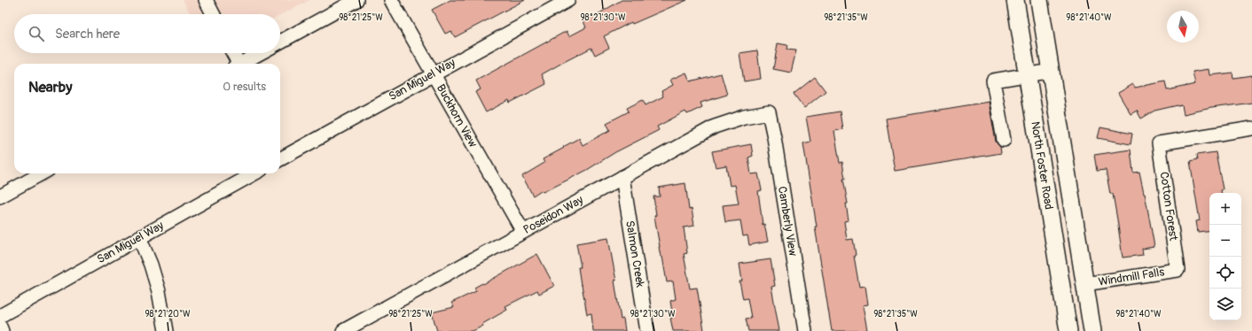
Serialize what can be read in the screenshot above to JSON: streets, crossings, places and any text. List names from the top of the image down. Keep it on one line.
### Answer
{"streets":{"main road":["North Foster Road"],"street":["San Miguel Way","Buckhorn View","Cotton Forest","Poseidon Way","Camberly View","Salmon Creek","Windmill Falls"]},"crossings":[["San Miguel Way","Buckhorn View"],["Buckhorn View","Poseidon Way"],["North Foster Road","Windmill Falls"],["Cotton Forest","Windmill Falls"],["Poseidon Way","Camberly View"],["Poseidon Way","Salmon Creek"]],"north":"bottom","page":{"search":"Search here","heading":["Nearby","0 results"],"map_buttons":["+","−"]},"coordinates":["98°21'25\"W","98°21'30\"W","98°21'35\"W","98°21'40\"W","98°21'20\"W"]}
